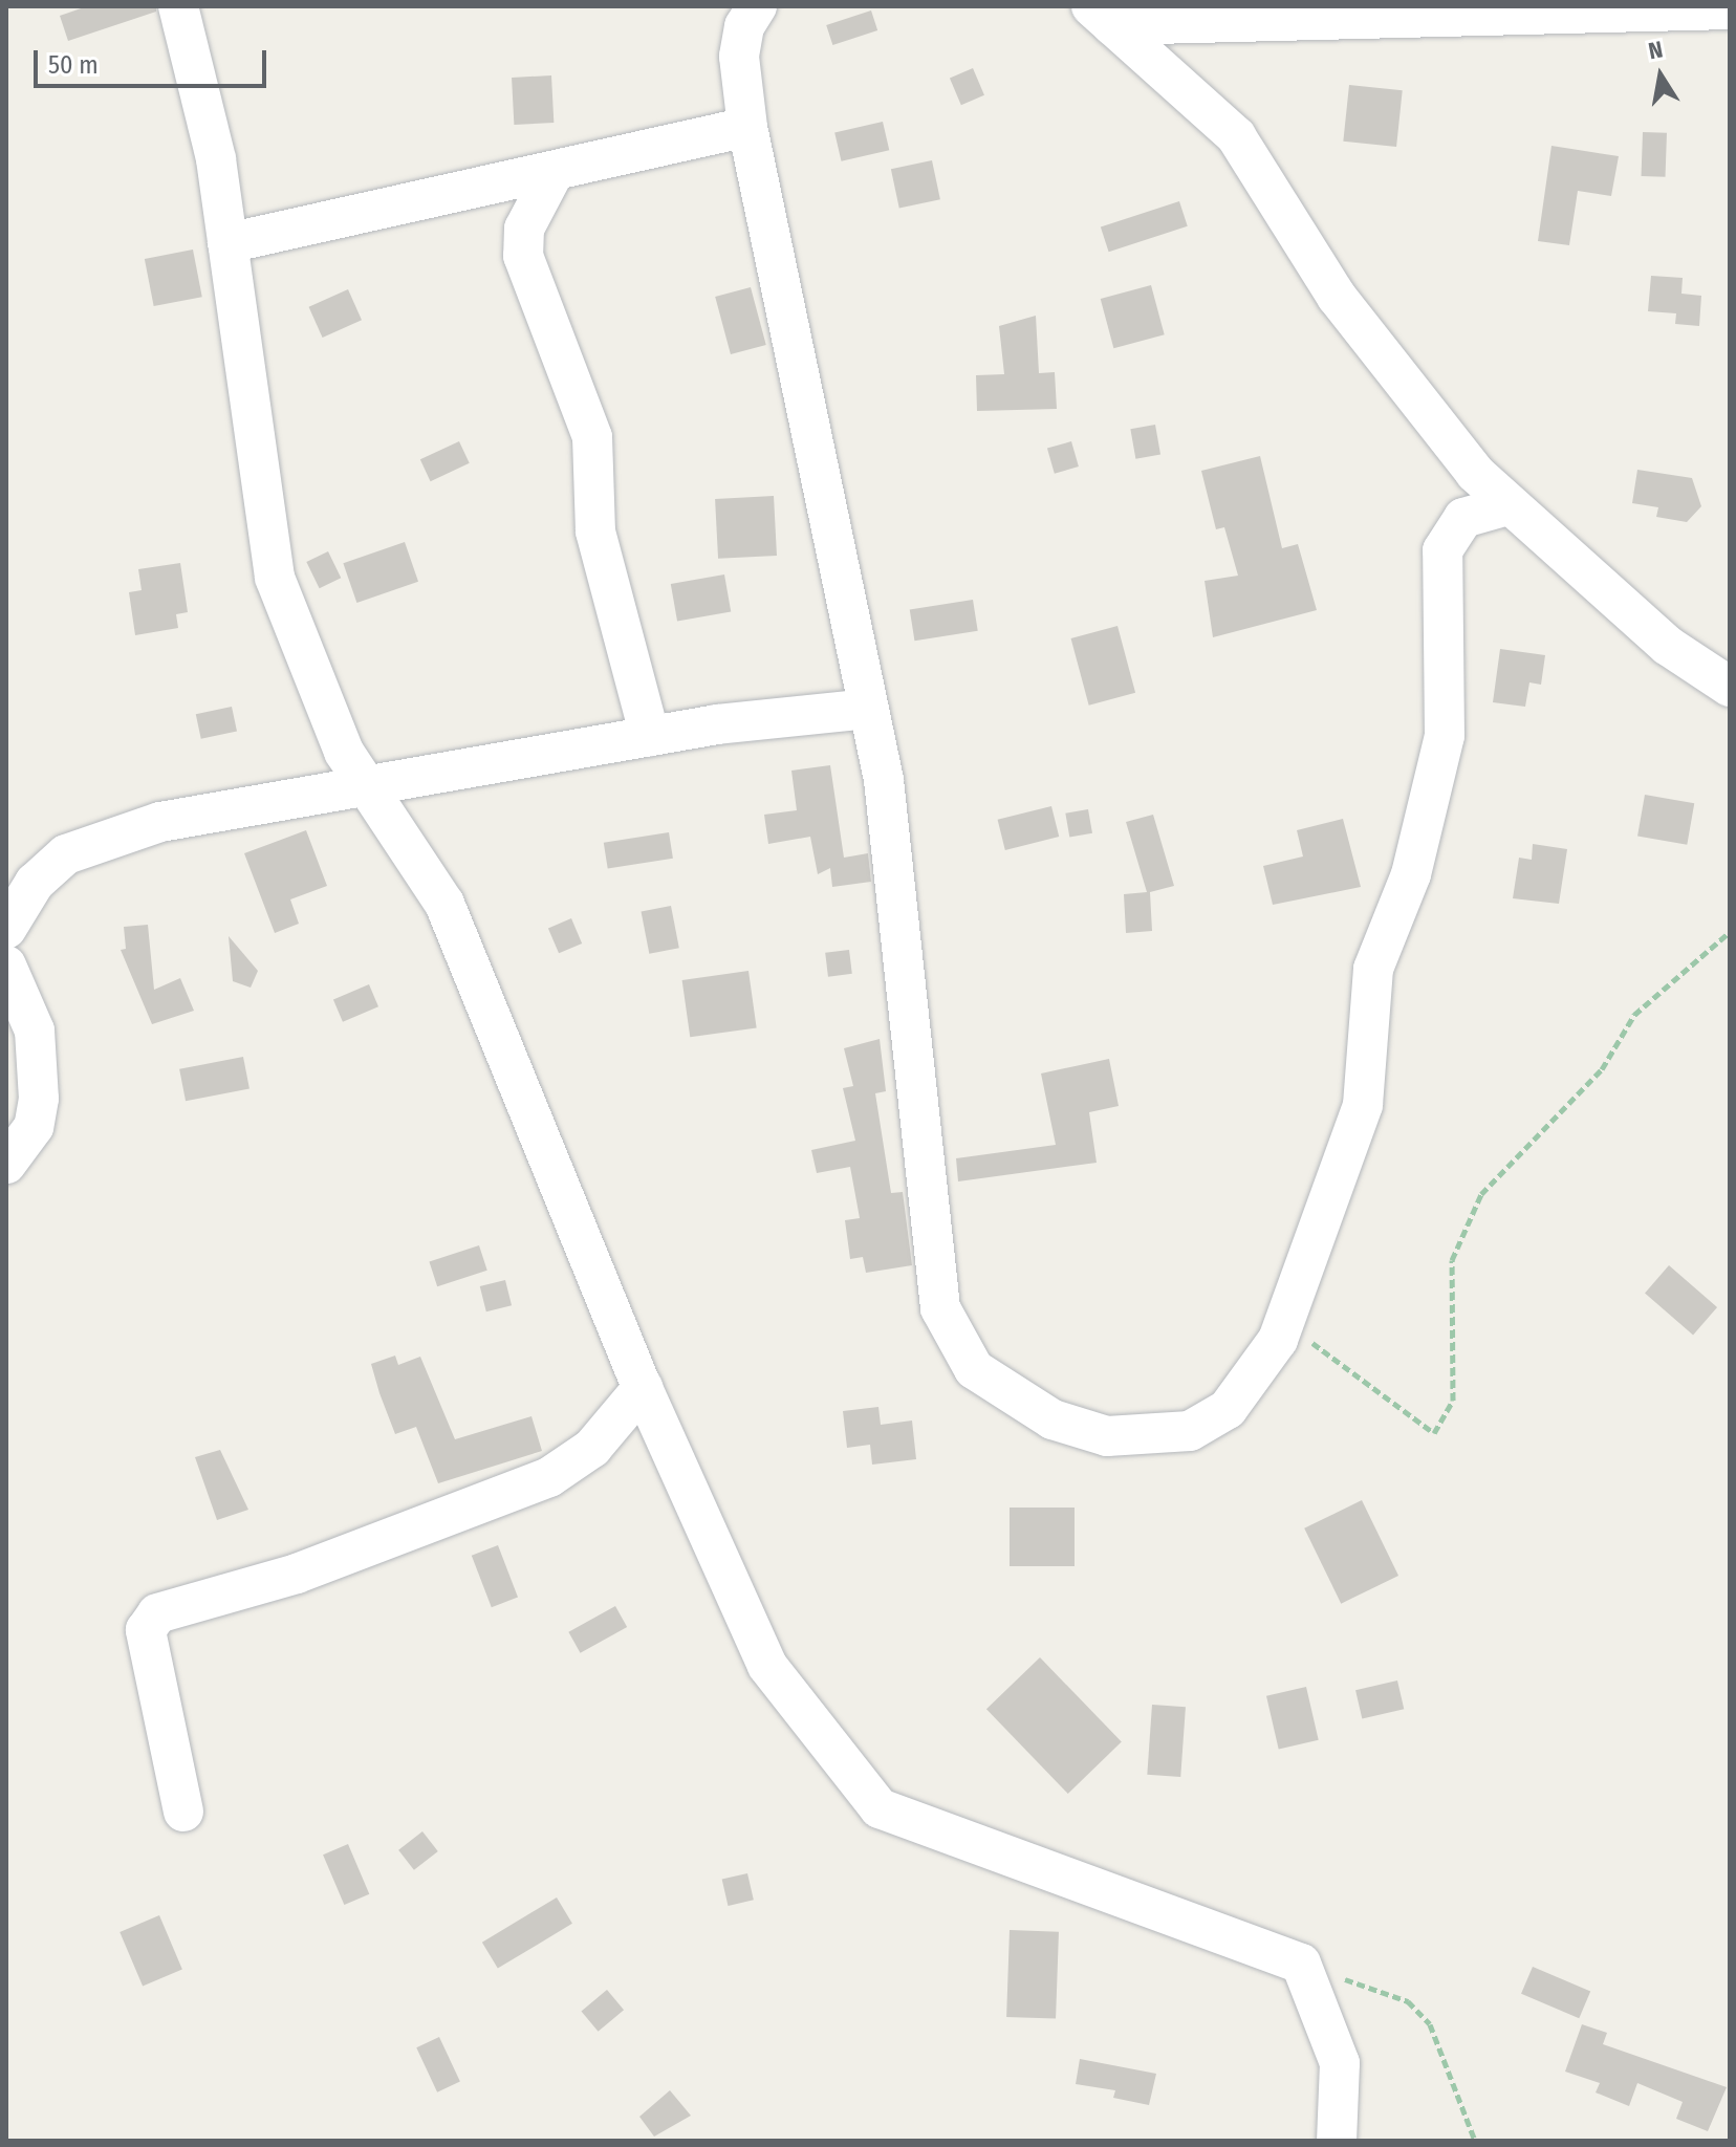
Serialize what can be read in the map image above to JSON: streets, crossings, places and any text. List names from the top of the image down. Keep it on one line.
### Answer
{"scale_bar":"50 m","north":"top"}
